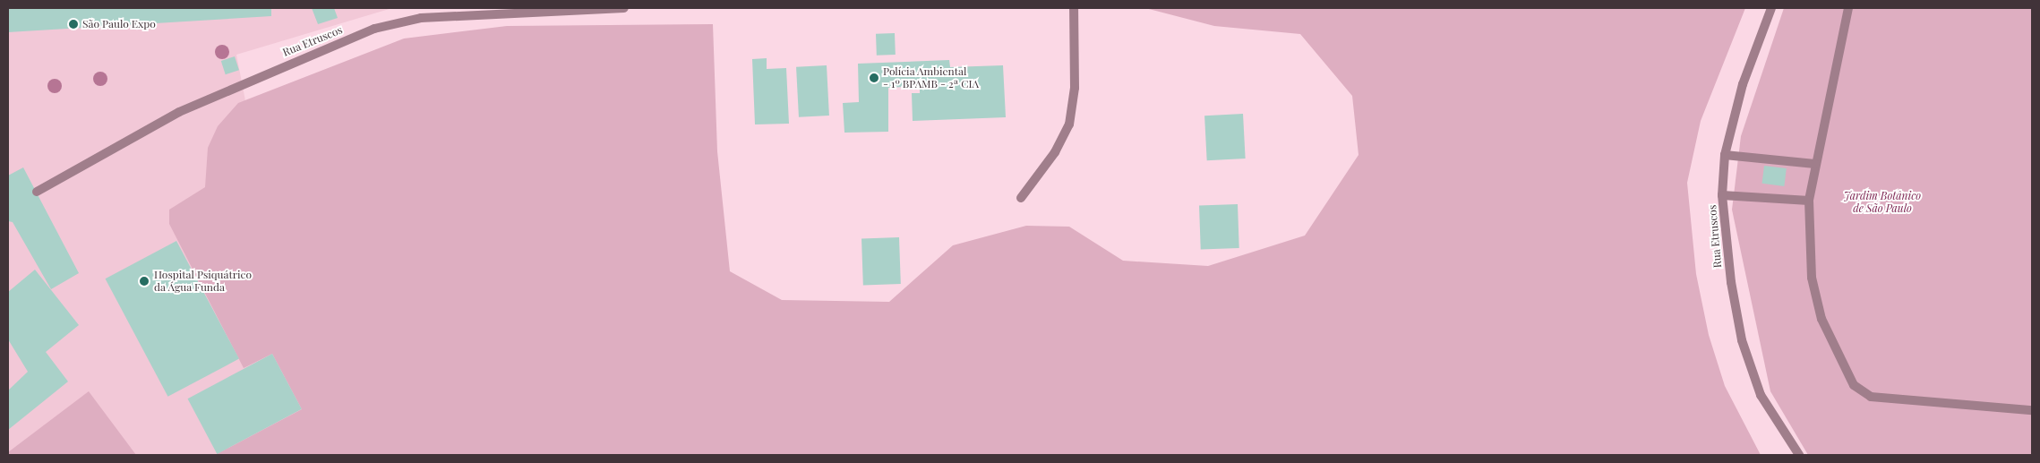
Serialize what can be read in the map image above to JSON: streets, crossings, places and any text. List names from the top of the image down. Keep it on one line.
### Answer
{"streets":{"street":["Rua Etruscos"]},"parks":["Jardim Botânico de São Paulo"],"places":["São Paulo Expo","Polícia Ambiental - 1º BPAMB - 2ª CIA","Hospital Psiquátrico da Água Funda"]}
